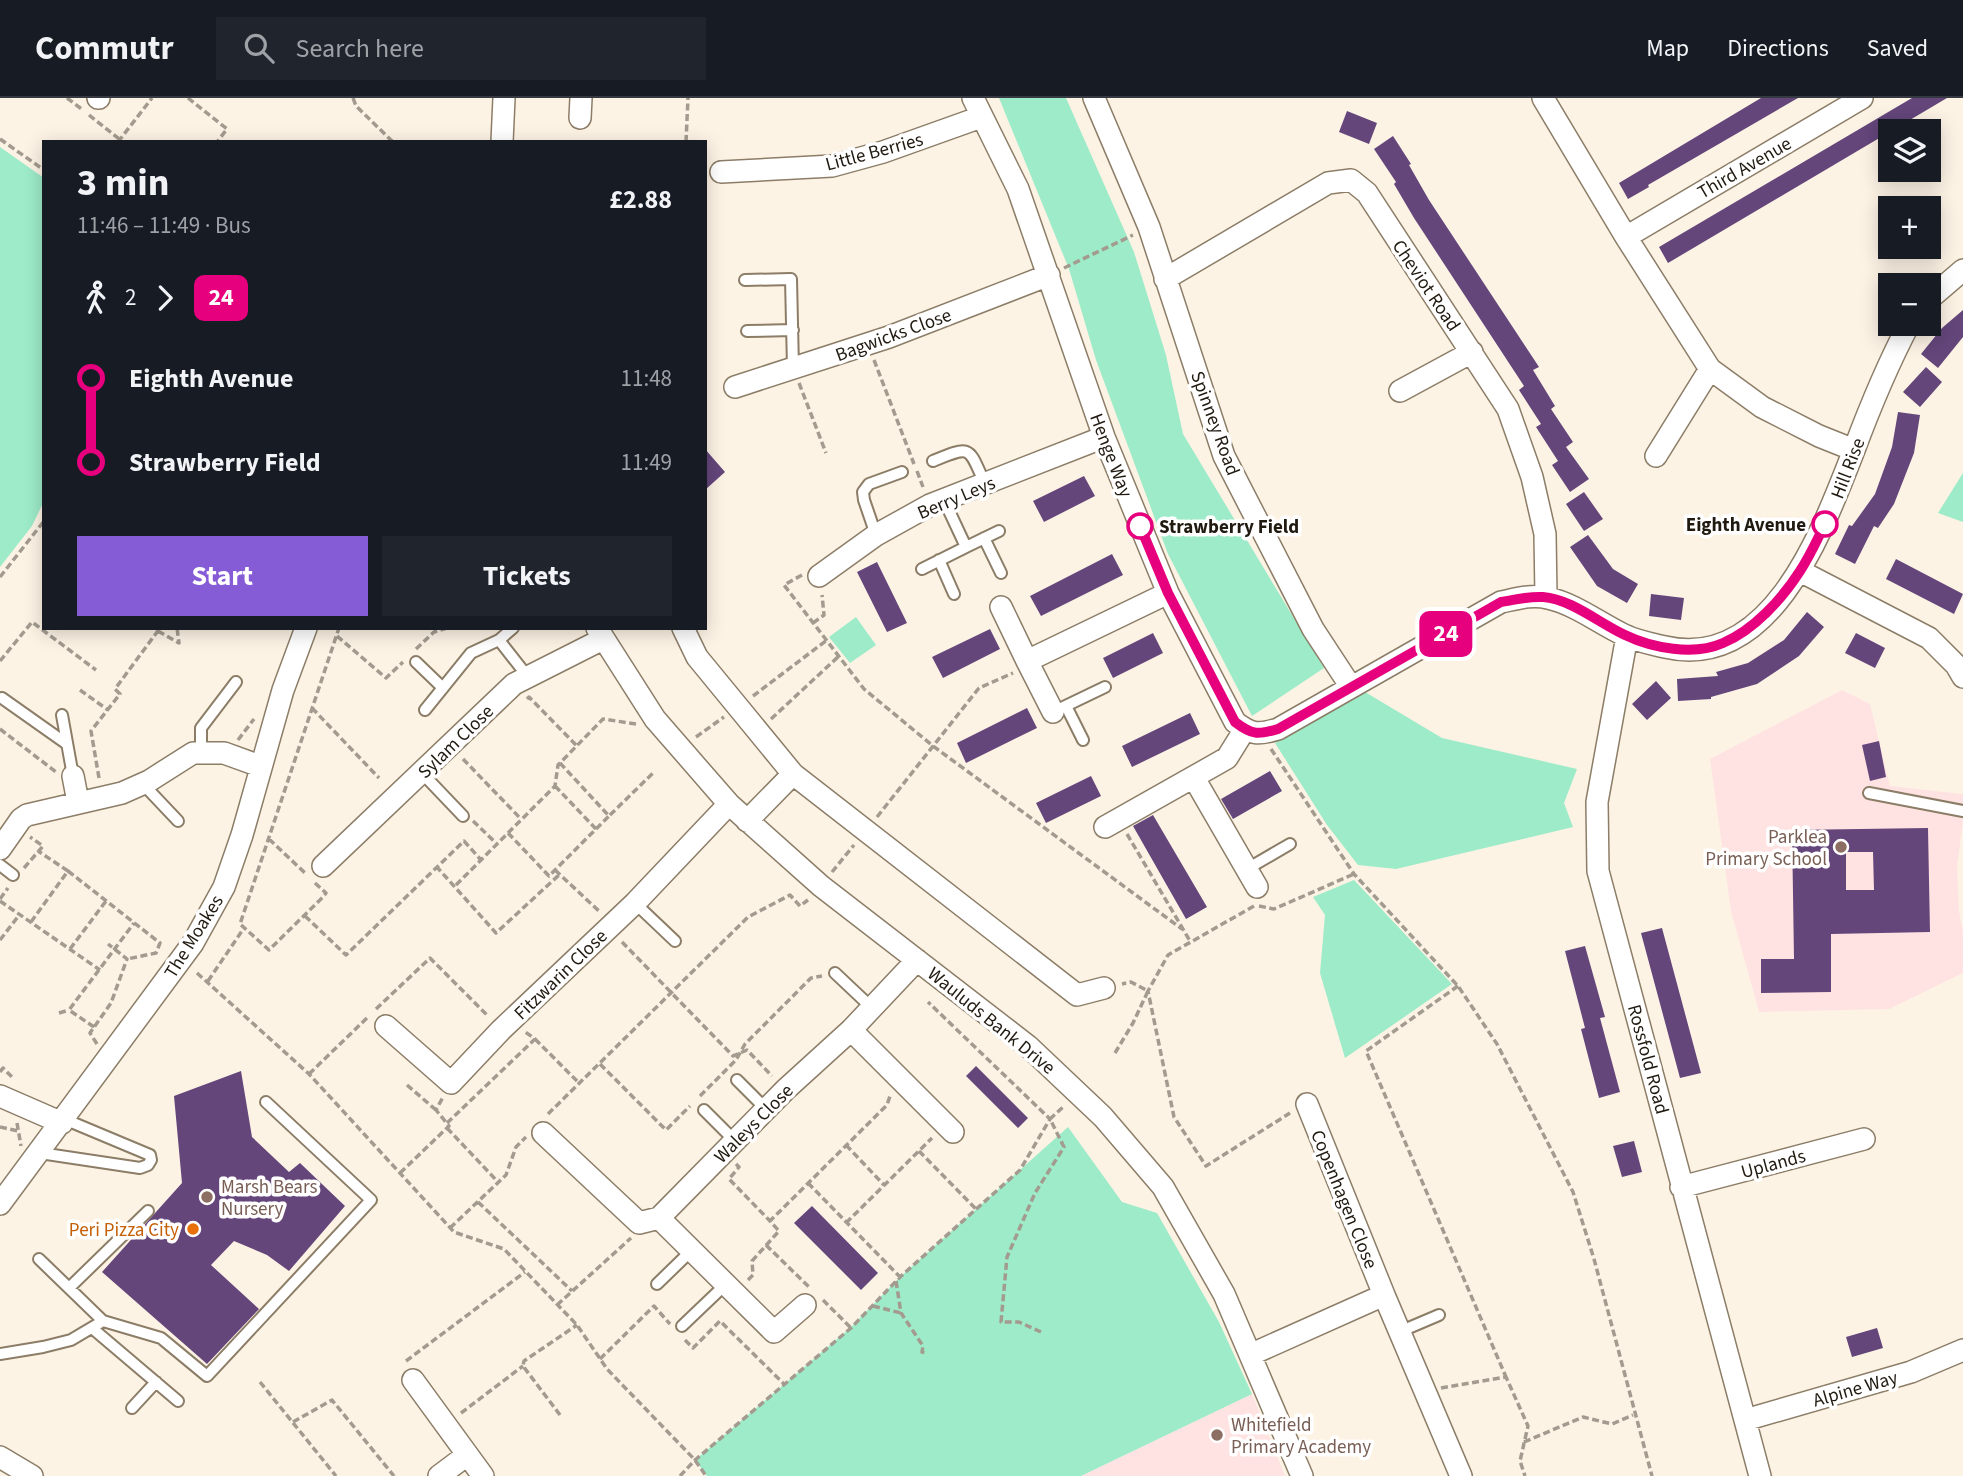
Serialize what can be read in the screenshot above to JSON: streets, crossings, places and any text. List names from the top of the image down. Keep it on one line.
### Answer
{"streets":{"street":["Little Berries","Third Avenue","Cheviot Road","Bagwicks Close","Spinney Road","Henge Way","Hill Rise","Berry Leys","Sylam Close","The Moakes","Fitzwarin Close","Wauluds Bank Drive","Rossfold Road","Waleys Close","Uplands","Copenhagen Close","Alpine Way"]},"crossings":[["Little Berries","Henge Way"],["Cheviot Road","Spinney Road"],["Cheviot Road","Hill Rise"],["Bagwicks Close","Henge Way"],["Henge Way","Berry Leys"],["Hill Rise","Rossfold Road"],["Sylam Close","Wauluds Bank Drive"],["Fitzwarin Close","Wauluds Bank Drive"],["Wauluds Bank Drive","Waleys Close"],["Rossfold Road","Uplands"],["Rossfold Road","Alpine Way"]],"places":["Eighth Avenue","Strawberry Field","Parklea Primary School","Marsh Bears Nursery","Peri Pizza City","Whitefield Primary Academy"],"lines":["bus line 24"],"page":{"header":"Commutr","search":"Search here","nav":["Map","Directions","Saved"],"on_map":"24","map_buttons":["+","−"],"heading":["3 min","11:46 – 11:49 · Bus","£2.88"],"legs":["2","24"],"list":[{"name":"Eighth Avenue","value":"11:48"},{"name":"Strawberry Field","value":"11:49"}],"buttons":["Start","Tickets"]}}
